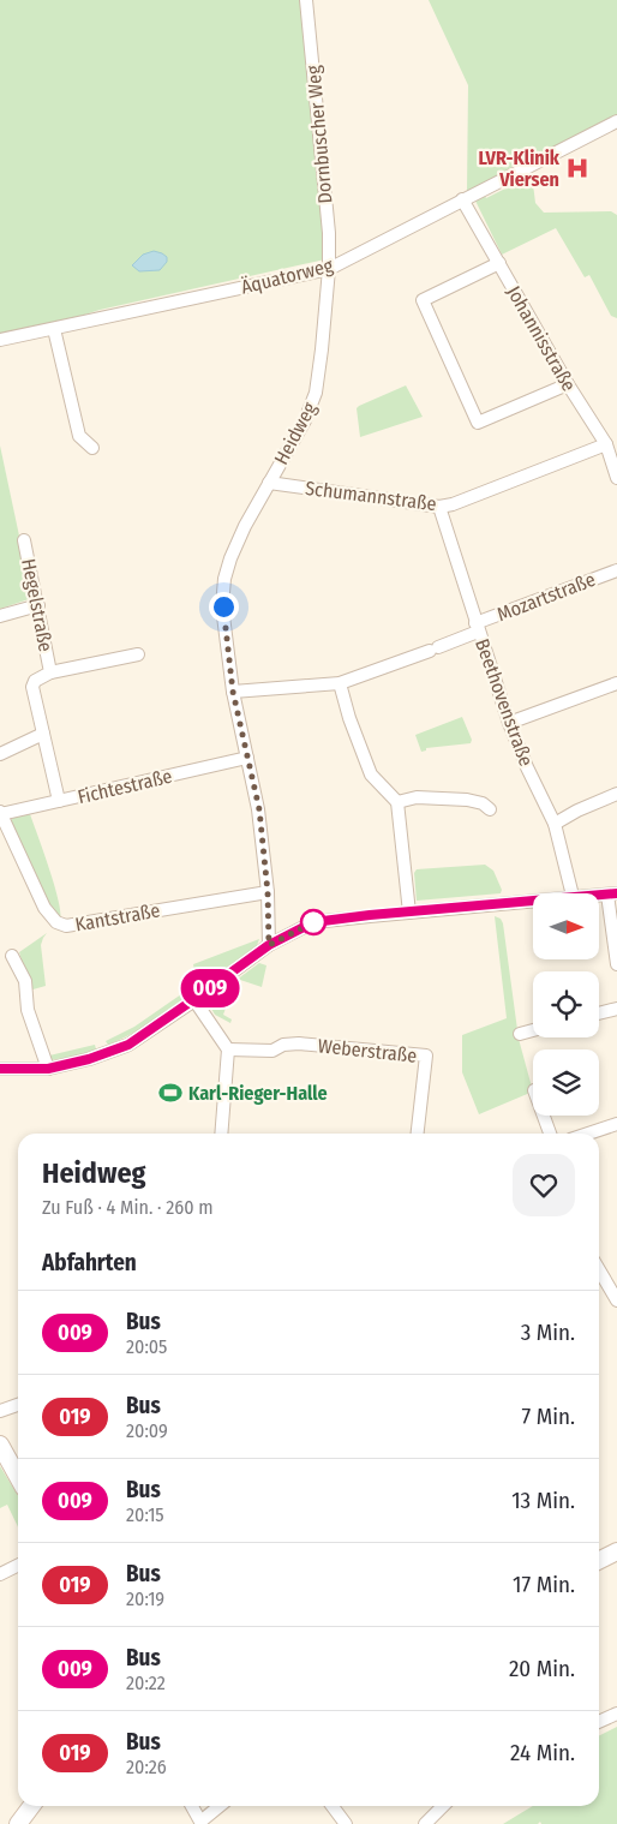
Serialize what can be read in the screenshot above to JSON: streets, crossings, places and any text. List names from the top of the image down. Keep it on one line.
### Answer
{"streets":{"street":["Dornbuscher Weg","Äquatorweg","Johannisstraße","Heidweg","Schumannstraße","Mozartstraße","Hegelstraße","Beethovenstraße","Fichtestraße","Kantstraße","Weberstraße"]},"crossings":[["Dornbuscher Weg","Äquatorweg"],["Dornbuscher Weg","Heidweg"],["Äquatorweg","Johannisstraße"],["Äquatorweg","Heidweg"],["Johannisstraße","Schumannstraße"],["Heidweg","Schumannstraße"],["Heidweg","Mozartstraße"],["Heidweg","Fichtestraße"],["Heidweg","Kantstraße"],["Schumannstraße","Beethovenstraße"],["Mozartstraße","Beethovenstraße"],["Hegelstraße","Fichtestraße"],["Fichtestraße","Kantstraße"]],"places":{"hospital":["LVR-Klinik Viersen"],"sports":["Karl-Rieger-Halle"]},"lines":["bus line 009"],"north":"right","page":{"on_map":"009","heading":[["Heidweg","Zu Fuß · 4 Min. · 260 m"],"Abfahrten"],"list":[{"mark":"009","name":"Bus","note":"20:05","value":"3 Min."},{"mark":"019","name":"Bus","note":"20:09","value":"7 Min."},{"mark":"009","name":"Bus","note":"20:15","value":"13 Min."},{"mark":"019","name":"Bus","note":"20:19","value":"17 Min."},{"mark":"009","name":"Bus","note":"20:22","value":"20 Min."},{"mark":"019","name":"Bus","note":"20:26","value":"24 Min."}]}}
